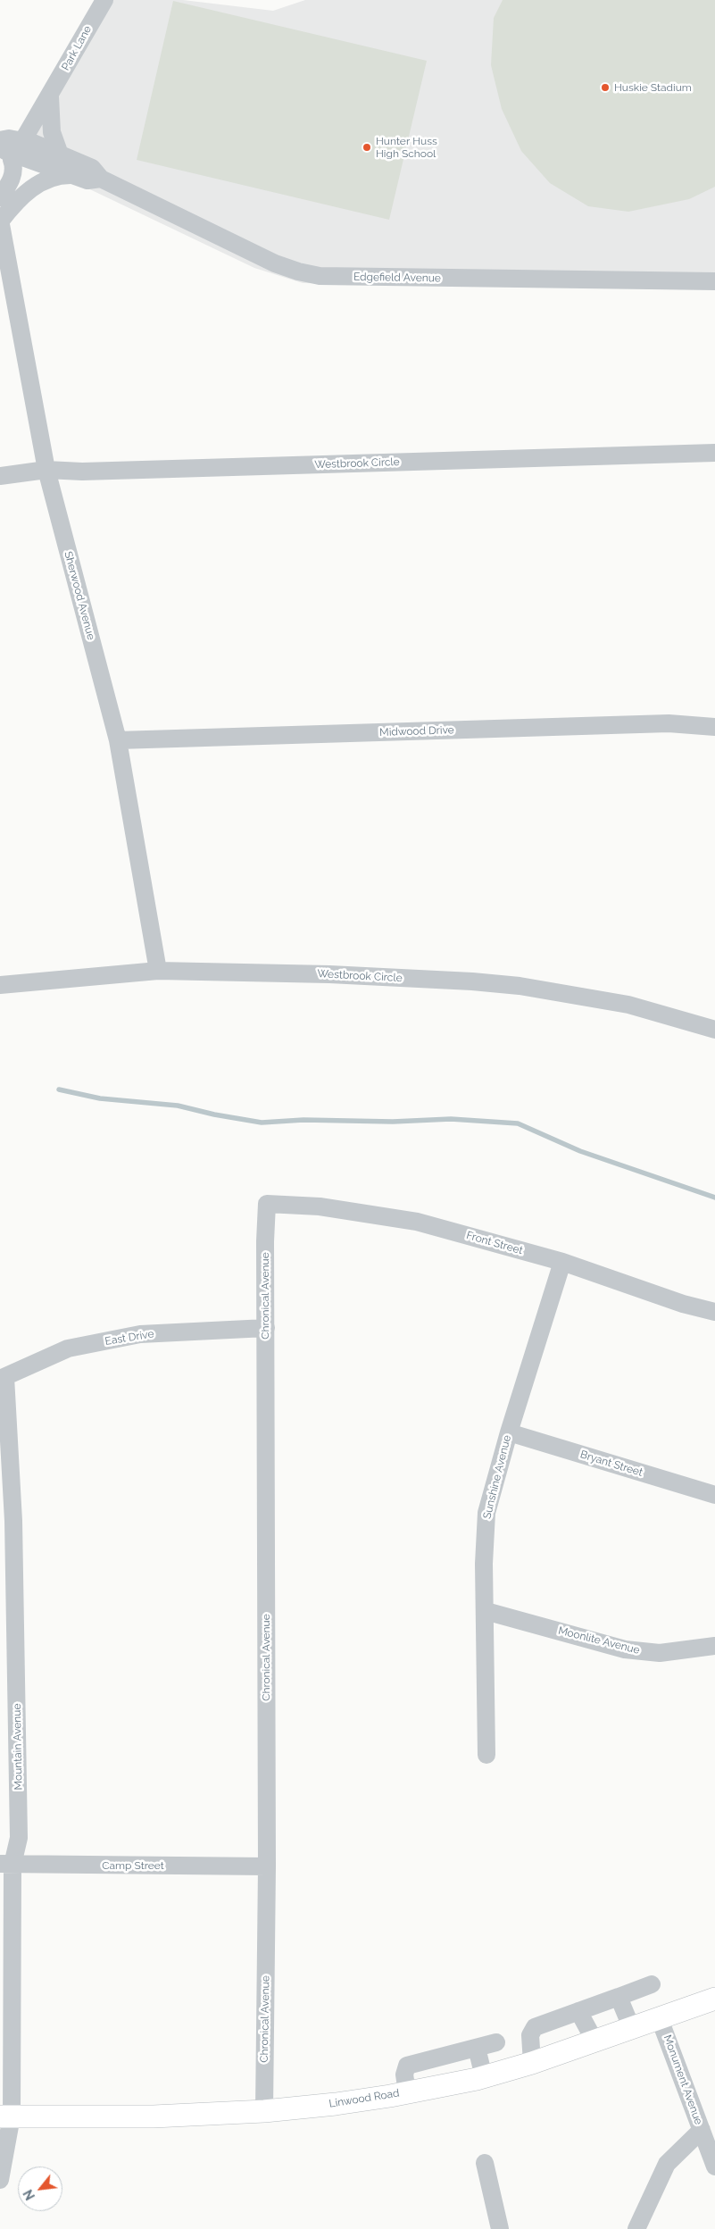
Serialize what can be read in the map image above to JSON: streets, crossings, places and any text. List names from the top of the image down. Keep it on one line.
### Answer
{"streets":{"main road":["Linwood Road"],"street":["Park Lane","Edgefield Avenue","Westbrook Circle","Sherwood Avenue","Midwood Drive","Front Street","Chronical Avenue","East Drive","Bryant Street","Sunshine Avenue","Moonlite Avenue","Mountain Avenue","Camp Street","Monument Avenue"]},"crossings":[["Park Lane","Edgefield Avenue"],["Edgefield Avenue","Sherwood Avenue"],["Westbrook Circle","Sherwood Avenue"],["Sherwood Avenue","Midwood Drive"],["Front Street","Chronical Avenue"],["Front Street","Sunshine Avenue"],["Chronical Avenue","East Drive"],["Chronical Avenue","Camp Street"],["Chronical Avenue","Linwood Road"],["East Drive","Mountain Avenue"],["Bryant Street","Sunshine Avenue"],["Sunshine Avenue","Moonlite Avenue"],["Mountain Avenue","Camp Street"],["Mountain Avenue","Linwood Road"],["Monument Avenue","Linwood Road"]],"places":["Huskie Stadium","Hunter Huss High School"],"north":"bottom left"}
